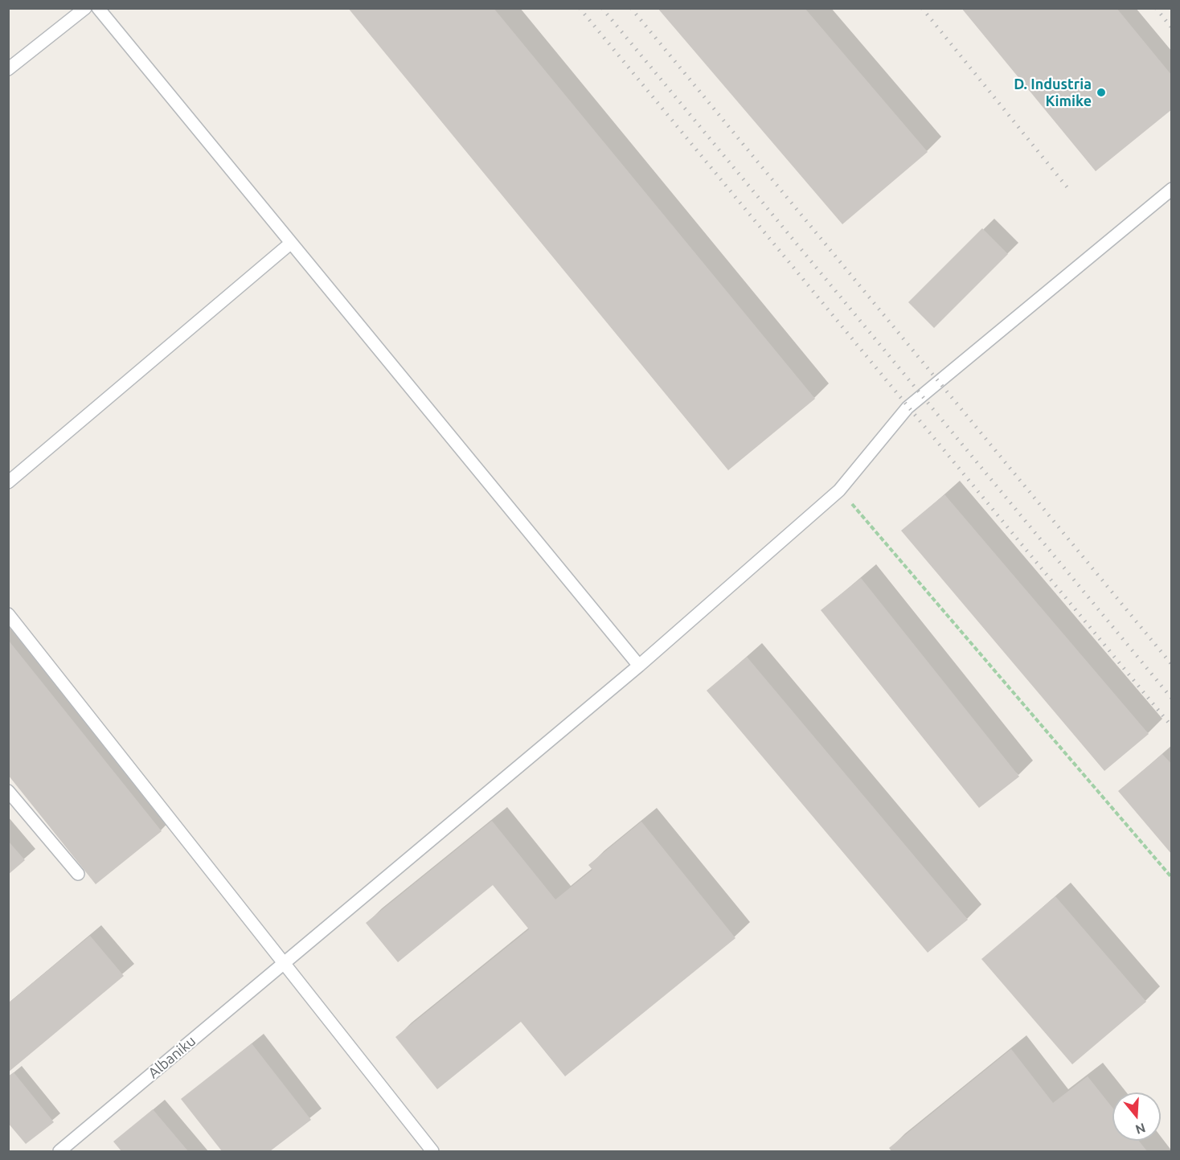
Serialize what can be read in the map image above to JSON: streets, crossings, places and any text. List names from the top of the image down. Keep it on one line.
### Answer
{"streets":{"lane":["Albaniku"]},"places":["D. Industria Kimike"],"north":"bottom"}
